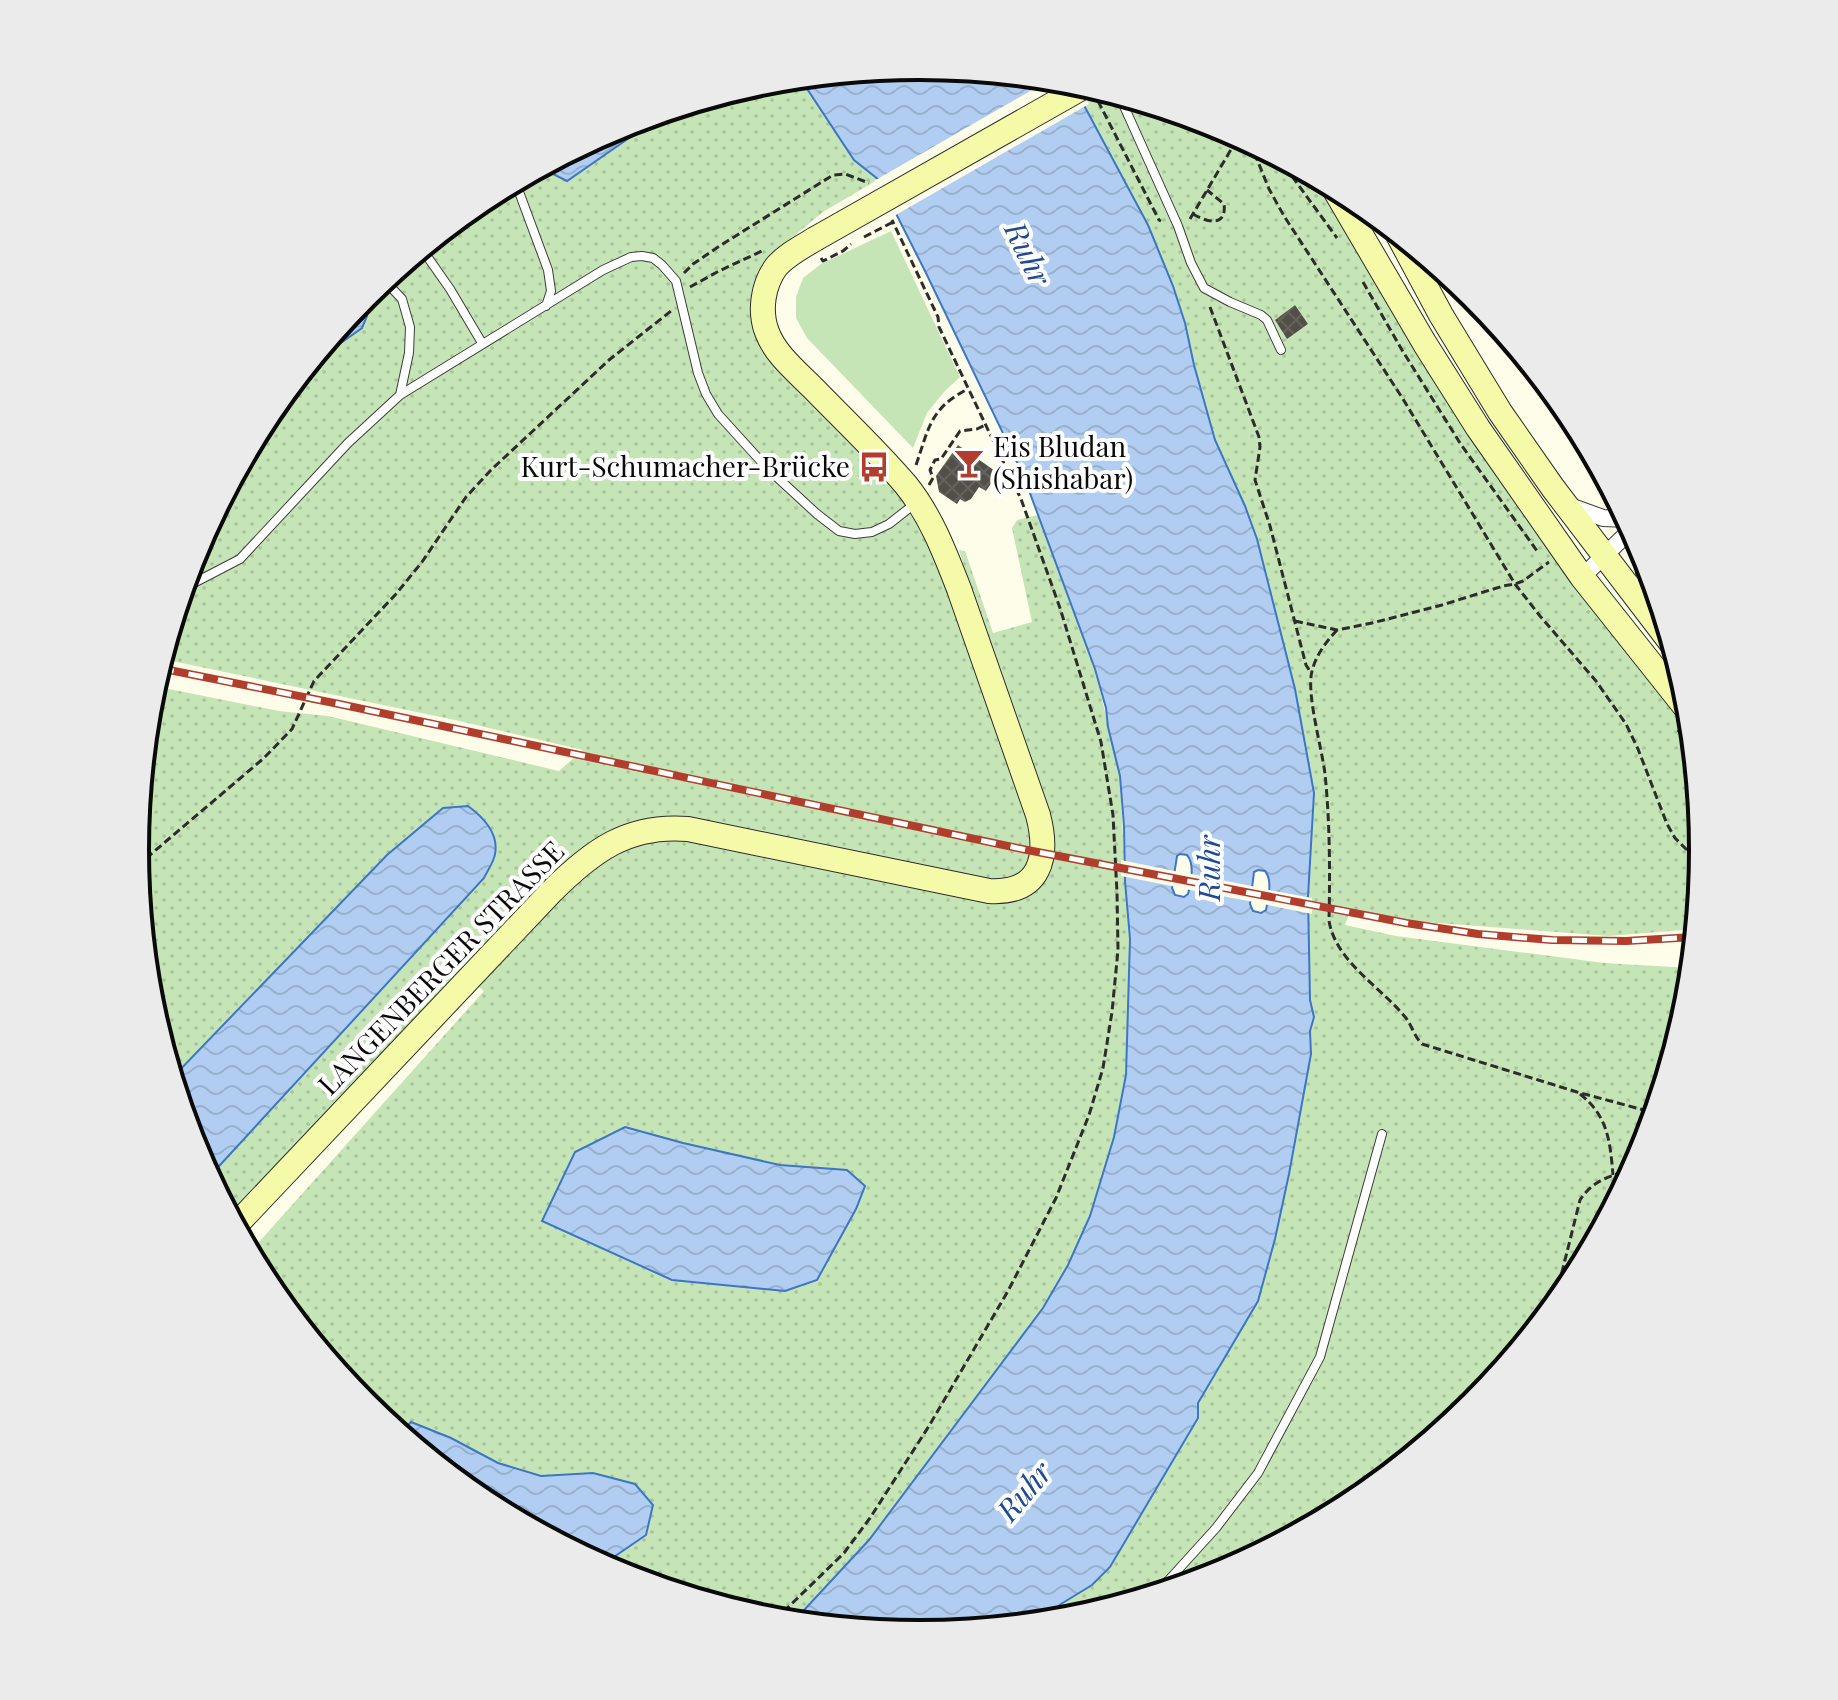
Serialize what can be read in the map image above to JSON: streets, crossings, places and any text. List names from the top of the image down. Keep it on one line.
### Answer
{"streets":{"main road":["LANGENBERGER STRASSE"]},"water":["Ruhr"],"places":{"bar":["Eis Bludan (Shishabar)"],"bus stop":["Kurt-Schumacher-Brücke"]}}
